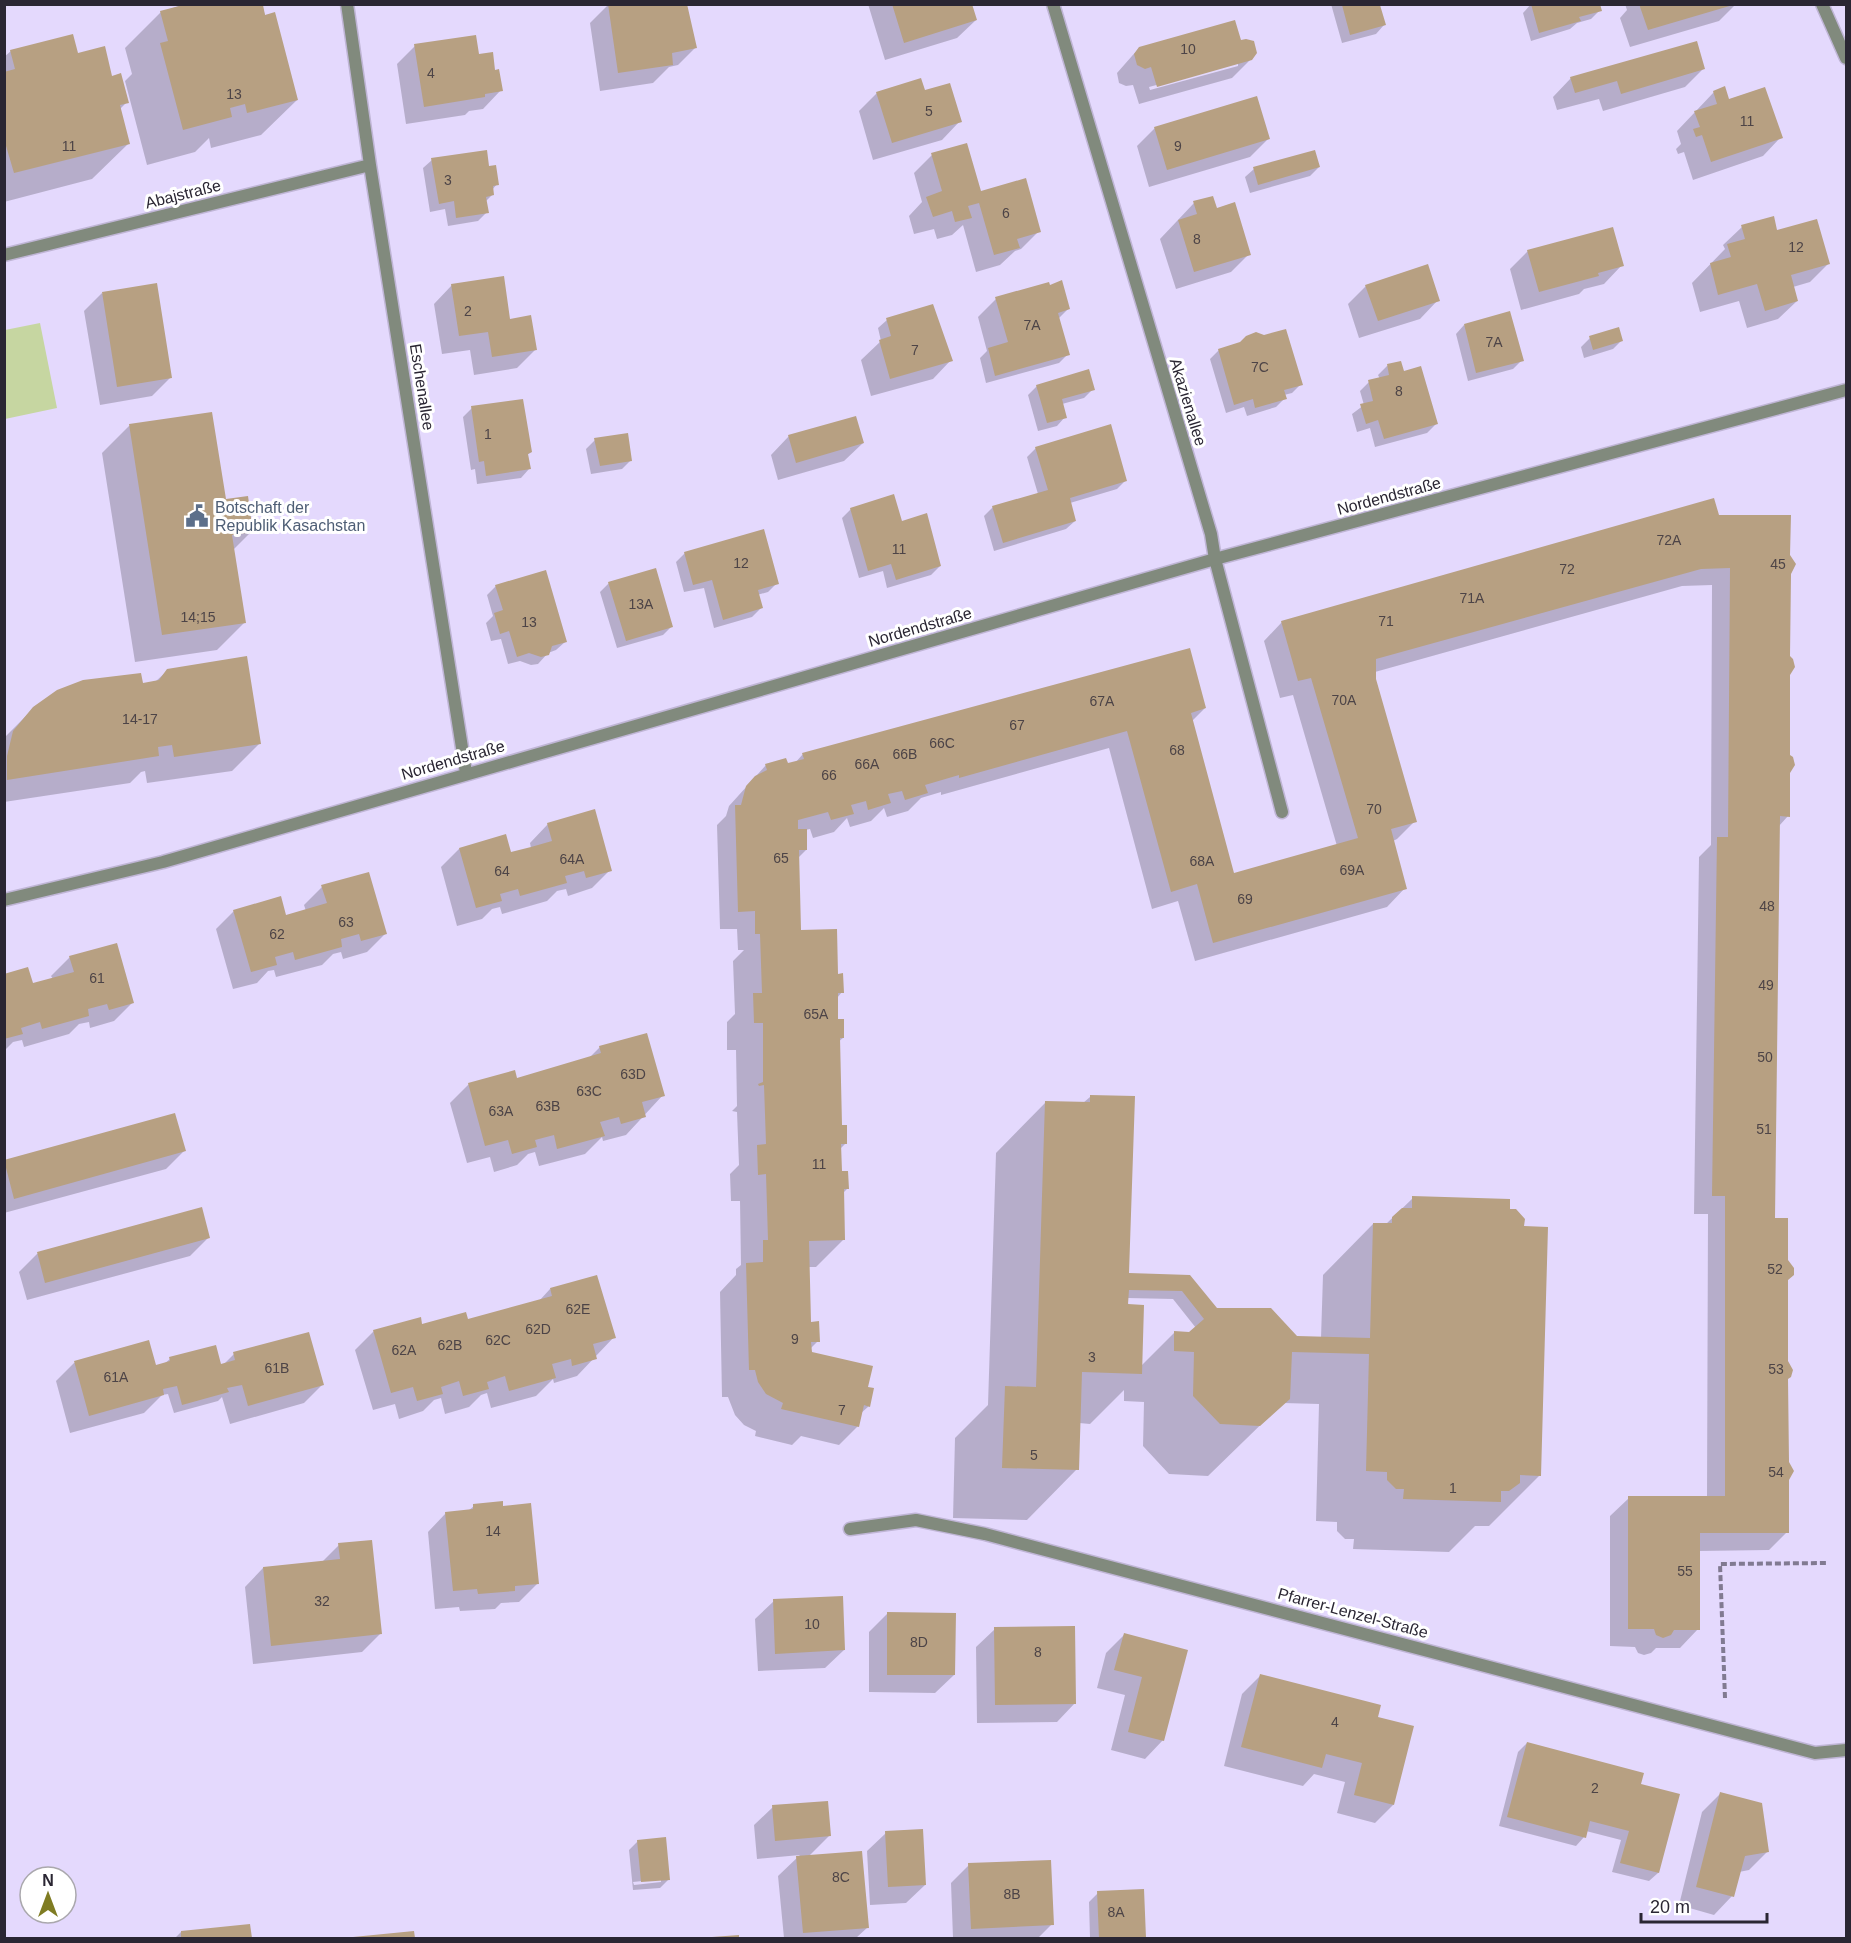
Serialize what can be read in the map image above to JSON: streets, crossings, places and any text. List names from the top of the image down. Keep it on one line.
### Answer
{"streets":{"street":["Abajstraße","Eschenallee","Akazienallee","Nordendstraße","Pfarrer-Lenzel-Straße"]},"crossings":[["Abajstraße","Eschenallee"],["Eschenallee","Nordendstraße"],["Akazienallee","Nordendstraße"]],"places":{"public building":["Botschaft der Republik Kasachstan"]},"house_numbers":["10","4","13","5","11","11","9","3","6","8","12","2","7A","7A","7","7C","8","1","72A","11","12","45","72","71A","13A","14;15","71","13","70A","67A","14-17","67","66C","68","66B","66A","66","70","65","64A","68A","69A","64","69","48","63","62","61","49","65A","50","63D","63C","63B","63A","51","11","52","62E","62D","9","62C","62B","62A","3","61B","53","61A","7","5","54","1","14","55","32","10","8D","8","4","2","8C","8B","8A"],"scale_bar":"20 m","north":"top"}
